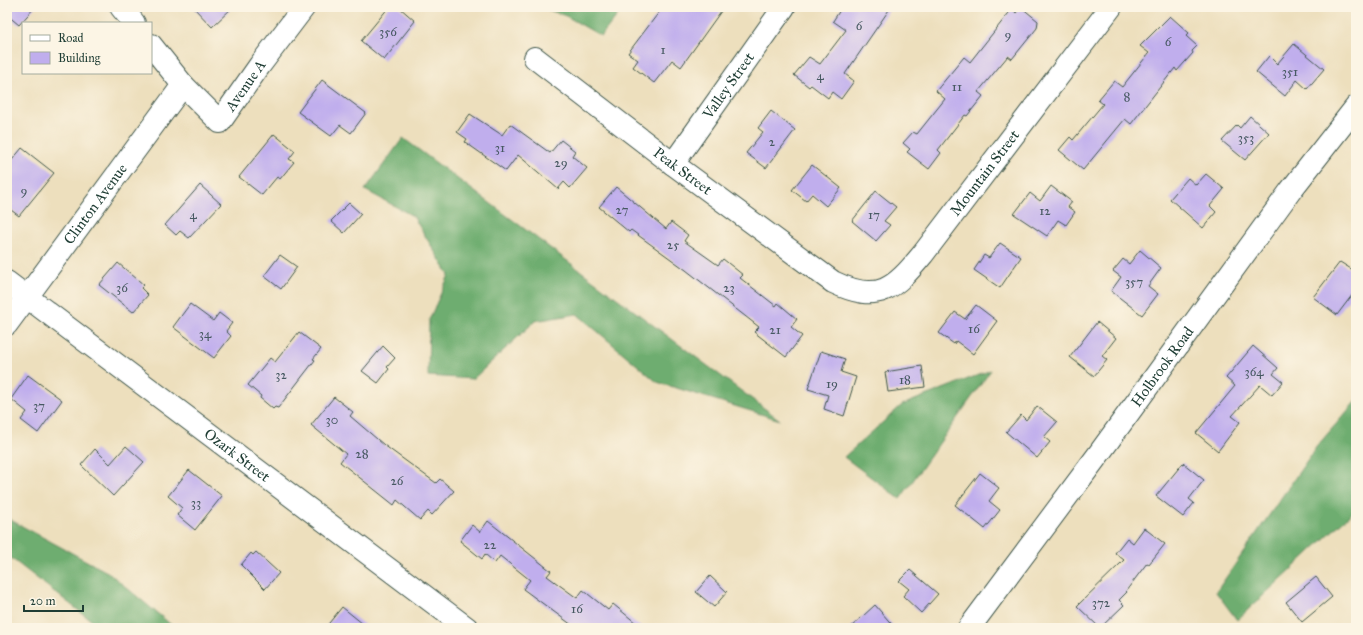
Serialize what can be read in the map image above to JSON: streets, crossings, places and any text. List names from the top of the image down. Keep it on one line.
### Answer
{"streets":{"street":["Avenue A","Valley Street","Peak Street","Mountain Street","Clinton Avenue","Holbrook Road","Ozark Street"]},"crossings":[["Avenue A","Clinton Avenue"],["Valley Street","Peak Street"],["Peak Street","Mountain Street"],["Clinton Avenue","Ozark Street"]],"house_numbers":["6","356","9","6","1","351","4","11","8","353","2","31","29","9","27","12","4","17","25","357","36","23","16","21","34","364","32","18","19","37","30","28","26","33","22","372","16"],"legend":["Road","Building"],"scale_bar":"20 m"}
